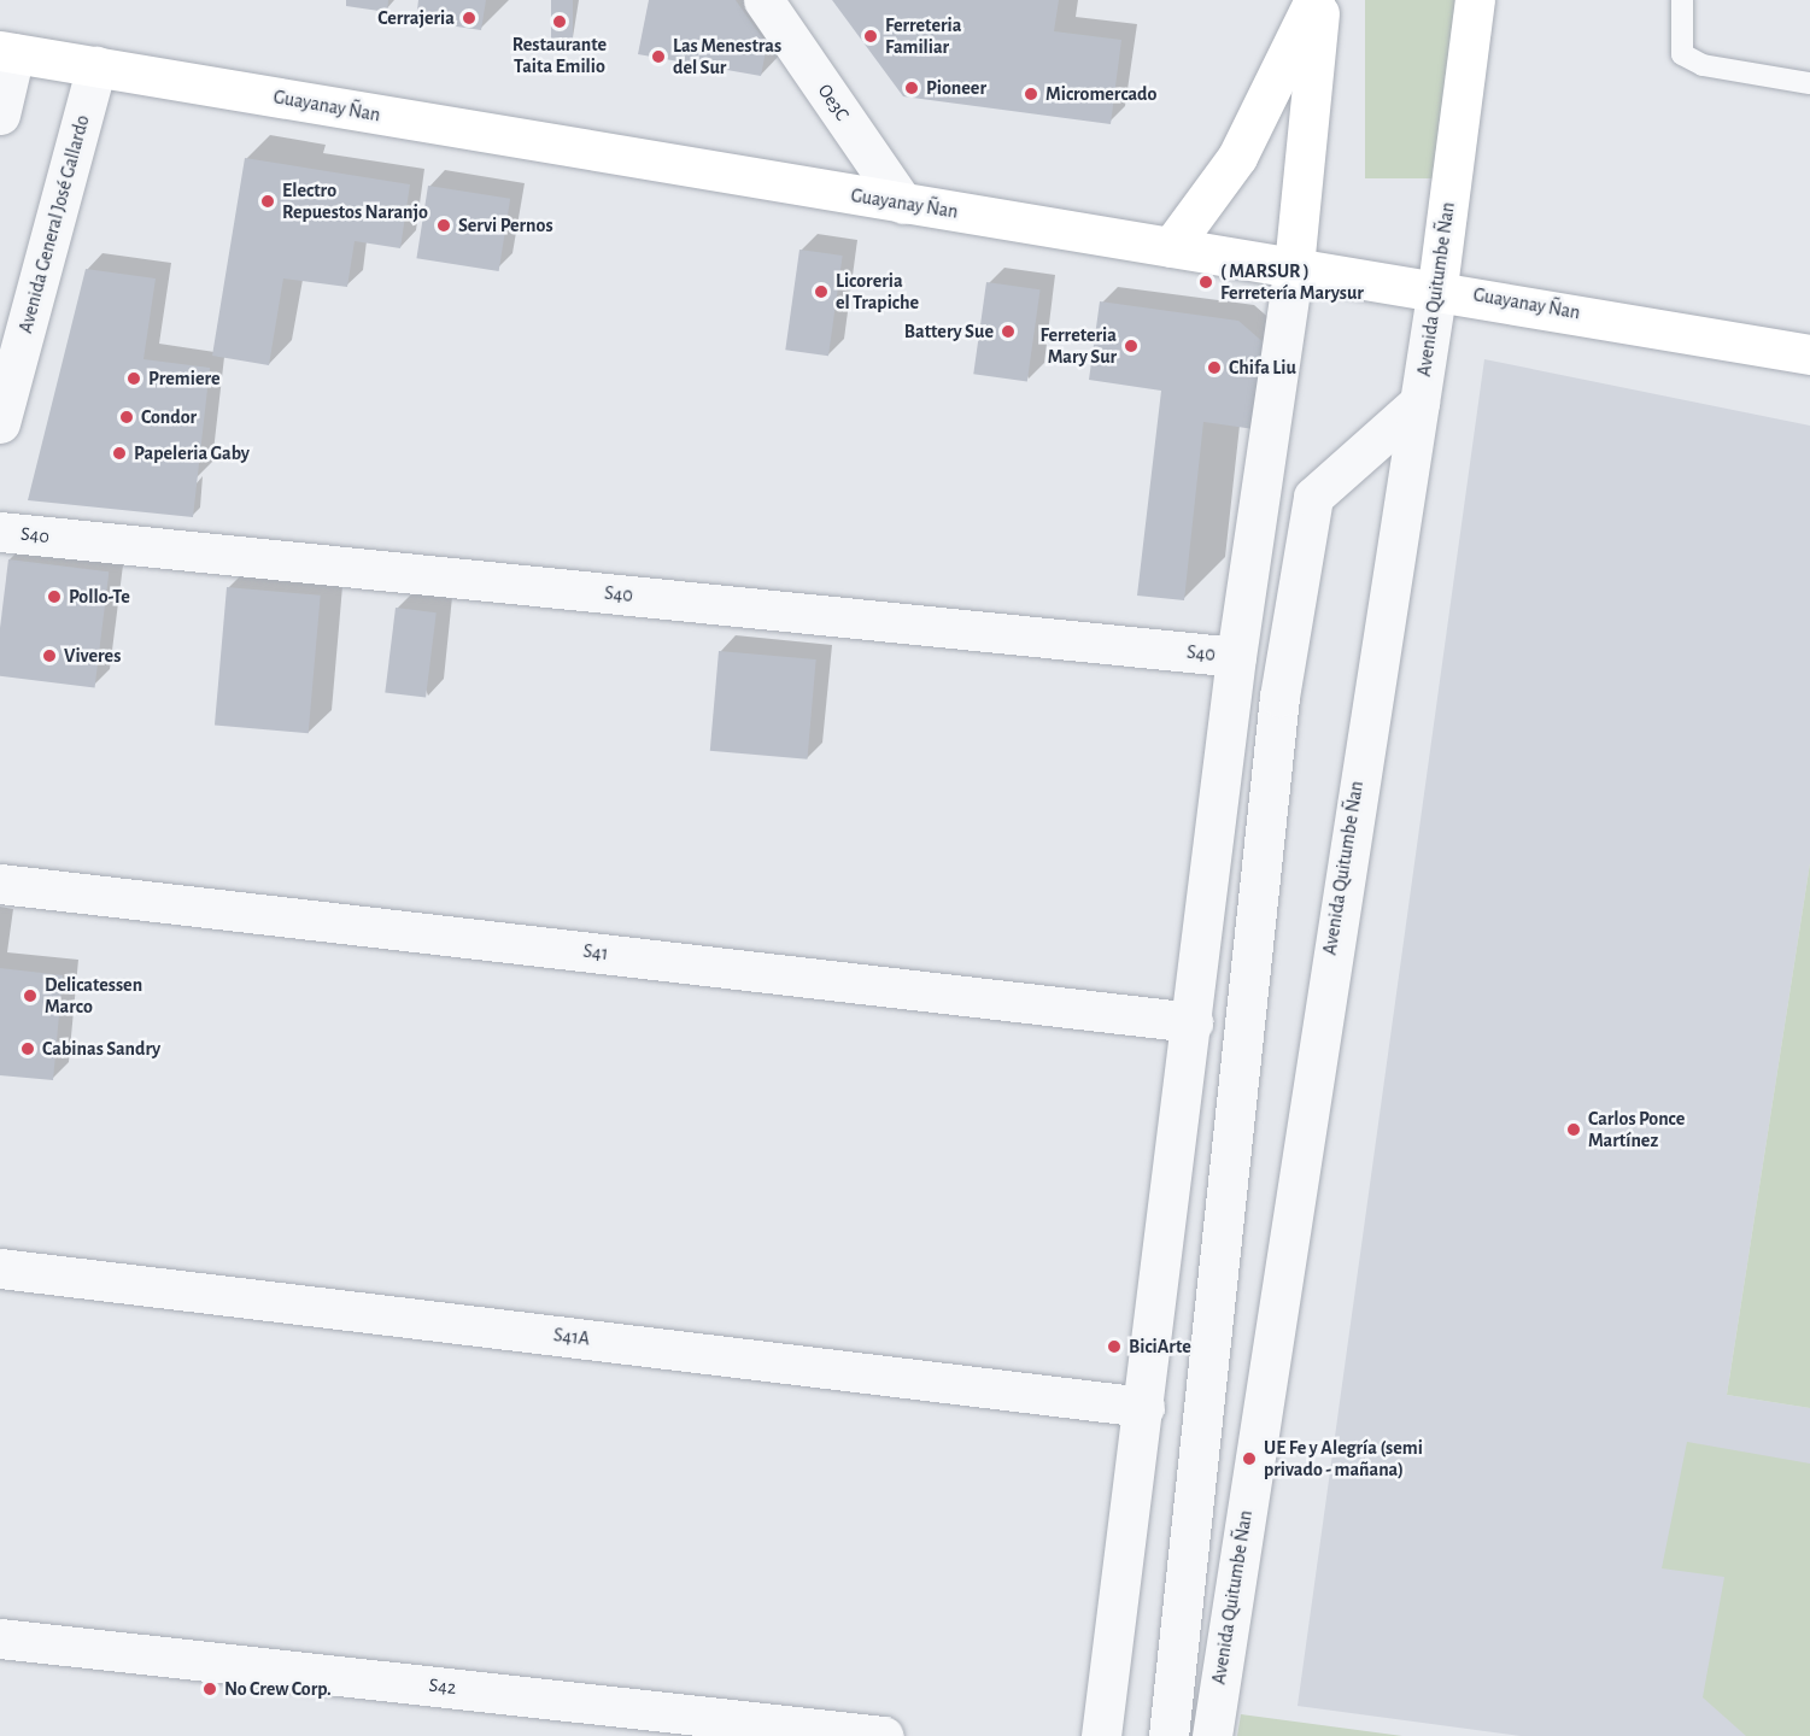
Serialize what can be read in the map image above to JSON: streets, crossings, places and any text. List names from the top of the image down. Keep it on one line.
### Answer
{"streets":{"main road":["Guayanay Ñan","Avenida Quitumbe Ñan"],"street":["Oe3C","Avenida General José Gallardo","S40","S41","S41A","S42"]},"crossings":[["Oe3C","Guayanay Ñan"],["Guayanay Ñan","Avenida General José Gallardo"],["Guayanay Ñan","Avenida Quitumbe Ñan"]],"places":["Cerrajeria","Restaurante Taita Emilio","Ferreteria Familiar","Las Menestras del Sur","Pioneer","Micromercado","Electro Repuestos Naranjo","Servi Pernos","( MARSUR ) Ferretería Marysur","Licoreria el Trapiche","Battery Sue","Ferreteria Mary Sur","Chifa Liu","Premiere","Condor","Papeleria Gaby","Pollo-Te","Viveres","Delicatessen Marco","Cabinas Sandry","Carlos Ponce Martínez","BiciArte","UE Fe y Alegría (semi privado - mañana)","No Crew Corp."]}
